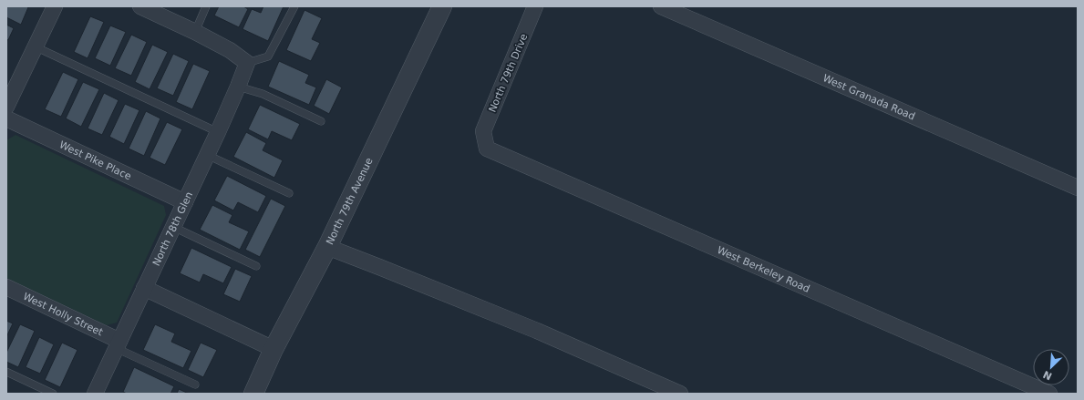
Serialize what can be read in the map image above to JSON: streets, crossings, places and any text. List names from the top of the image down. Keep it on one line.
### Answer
{"streets":{"street":["North 79th Drive","West Granada Road","West Pike Place","North 79th Avenue","North 78th Glen","West Berkeley Road","West Holly Street"]},"crossings":[["North 79th Drive","West Berkeley Road"],["West Pike Place","North 78th Glen"],["North 78th Glen","West Holly Street"]],"north":"bottom left"}
